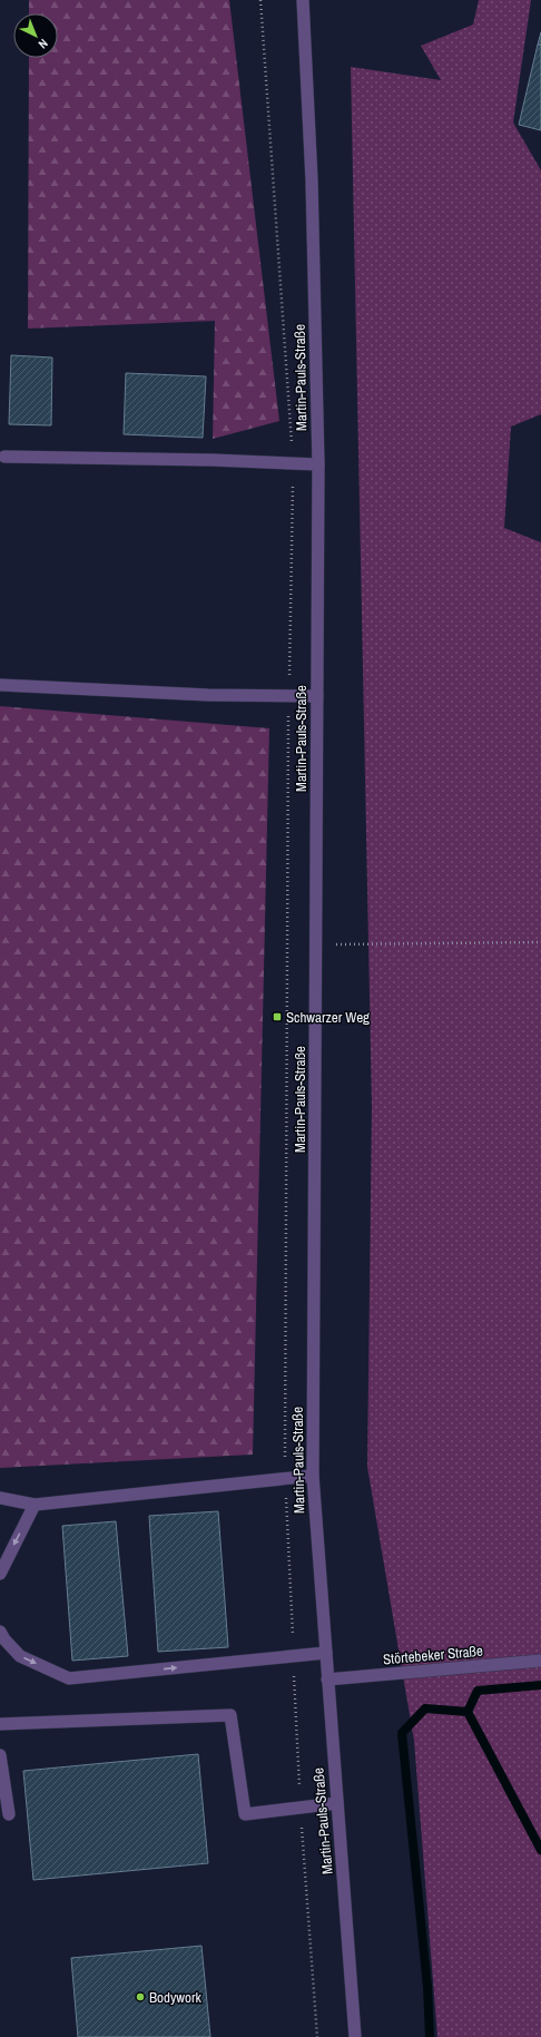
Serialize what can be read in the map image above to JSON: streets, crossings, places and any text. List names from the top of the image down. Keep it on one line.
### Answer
{"streets":{"street":["Martin-Pauls-Straße","Störtebeker Straße"]},"crossings":[["Martin-Pauls-Straße","Störtebeker Straße"]],"places":{"transit":["Schwarzer Weg"],"other":["Bodywork"]},"north":"bottom right"}
